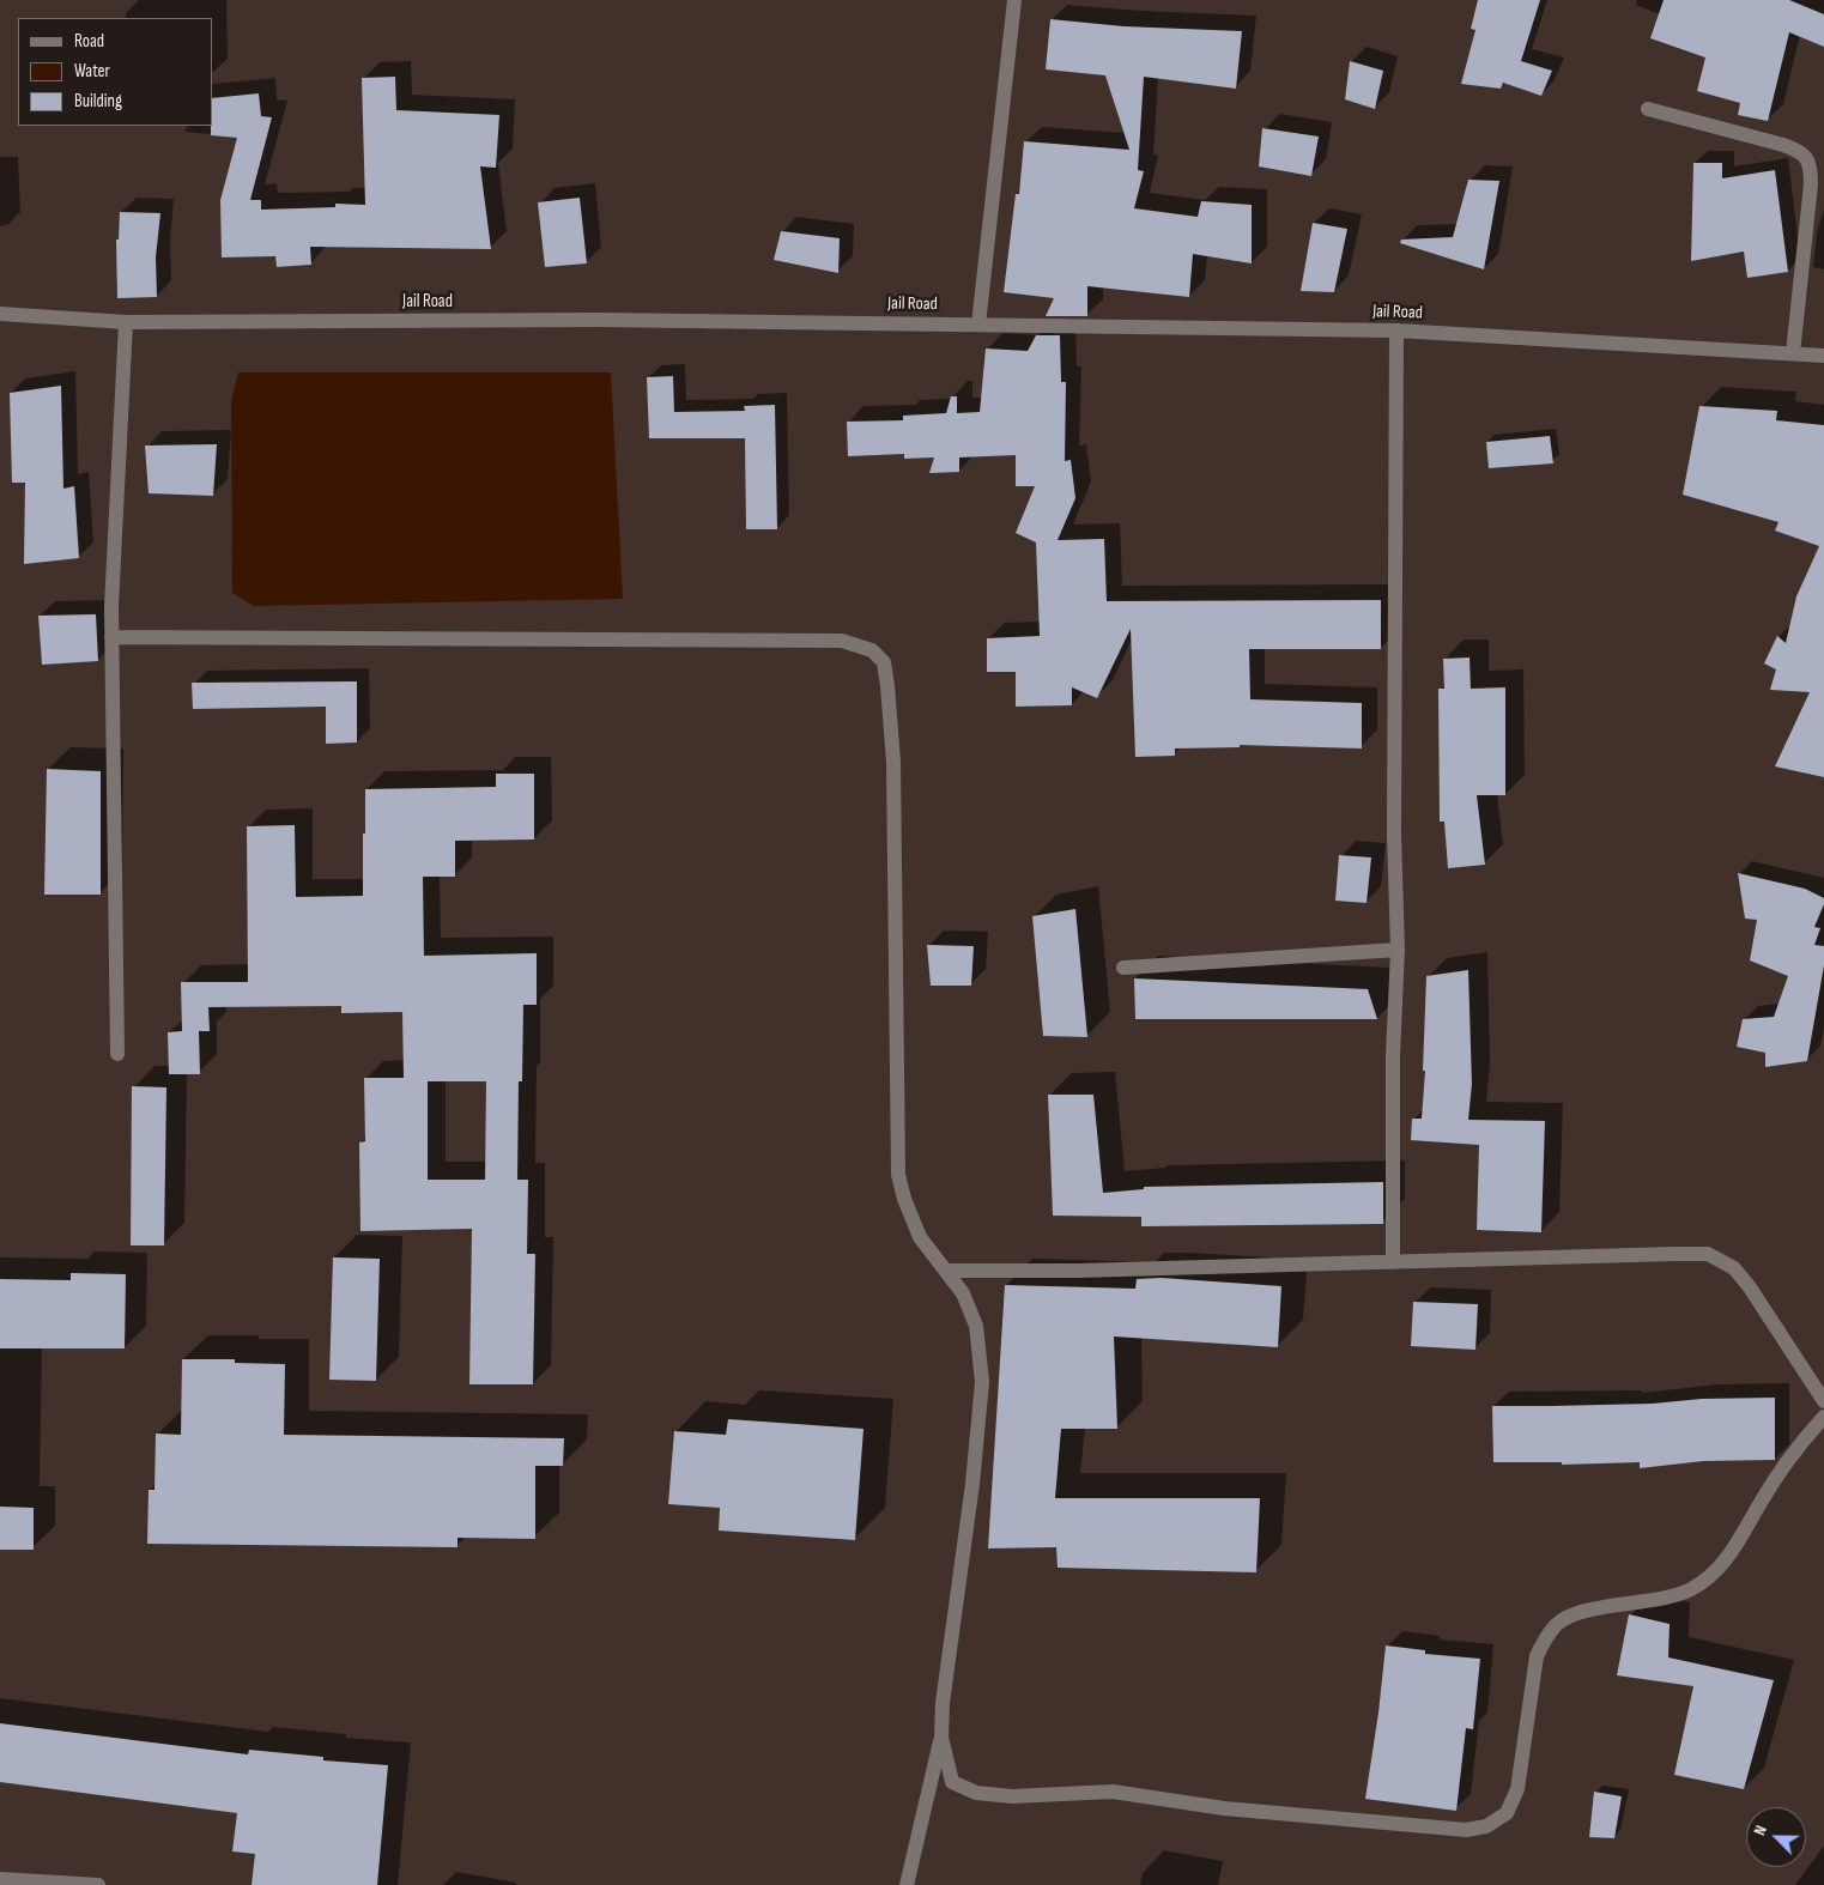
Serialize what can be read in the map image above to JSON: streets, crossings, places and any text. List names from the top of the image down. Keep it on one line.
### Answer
{"streets":{"street":["Jail Road"]},"legend":["Road","Water","Building"],"north":"top left"}
